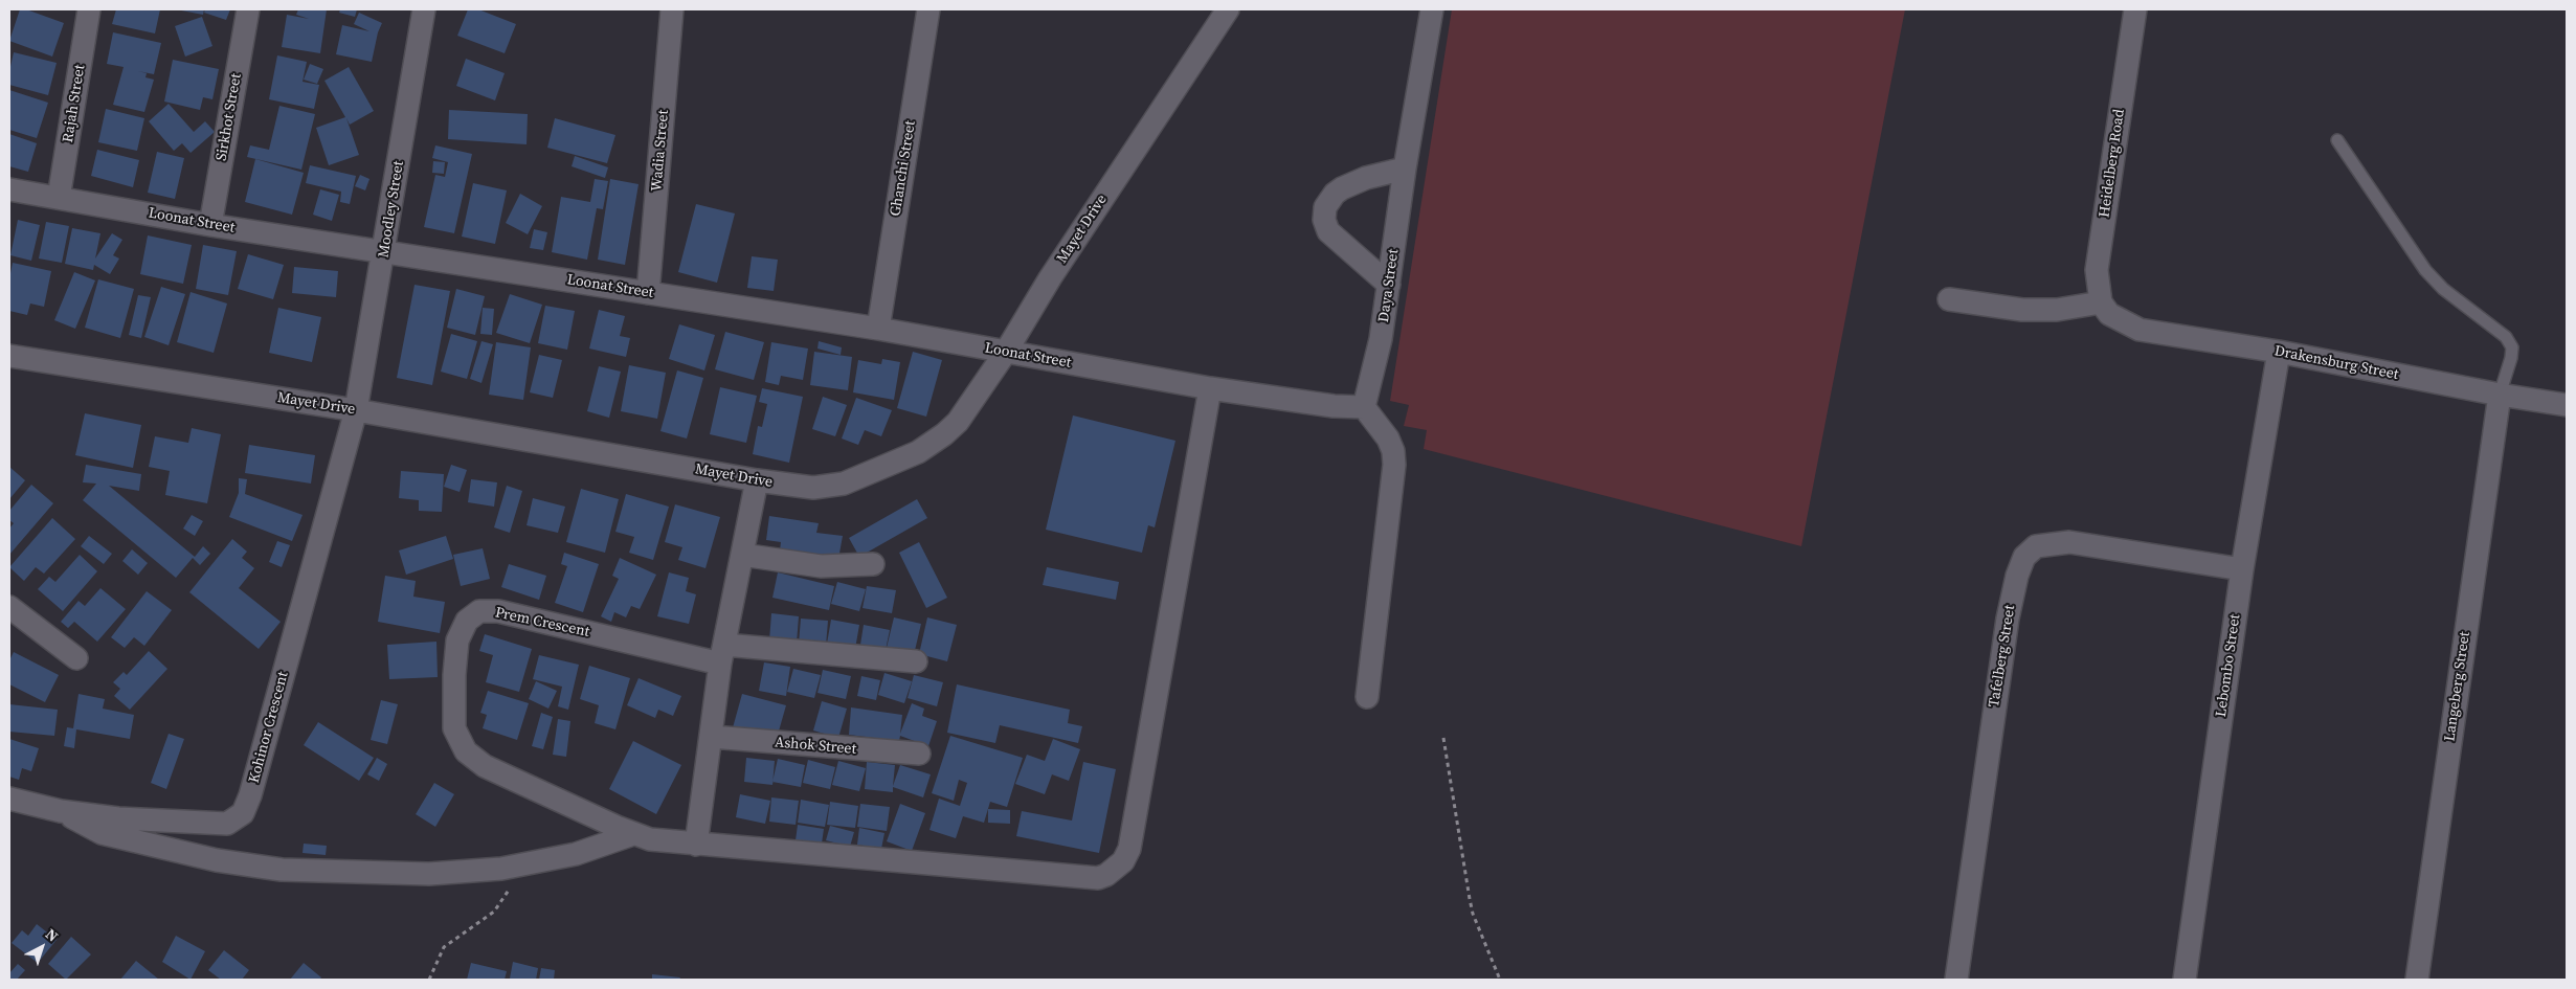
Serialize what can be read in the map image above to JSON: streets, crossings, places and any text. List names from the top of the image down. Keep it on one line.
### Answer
{"streets":{"street":["Rajah Street","Sirkhot Street","Wadia Street","Heidelberg Road","Ghanchi Street","Moodley Street","Loonat Street","Mayet Drive","Daya Street","Drakensburg Street","Prem Crescent","Tafelberg Street","Lebombo Street","Langeberg Street","Kohinor Crescent","Ashok Street"]},"crossings":[["Rajah Street","Loonat Street"],["Sirkhot Street","Loonat Street"],["Wadia Street","Loonat Street"],["Heidelberg Road","Drakensburg Street"],["Ghanchi Street","Loonat Street"],["Moodley Street","Loonat Street"],["Moodley Street","Mayet Drive"],["Moodley Street","Kohinor Crescent"],["Loonat Street","Mayet Drive"],["Loonat Street","Prem Crescent"],["Mayet Drive","Kohinor Crescent"],["Drakensburg Street","Lebombo Street"],["Drakensburg Street","Langeberg Street"],["Tafelberg Street","Lebombo Street"]],"north":"top right"}
